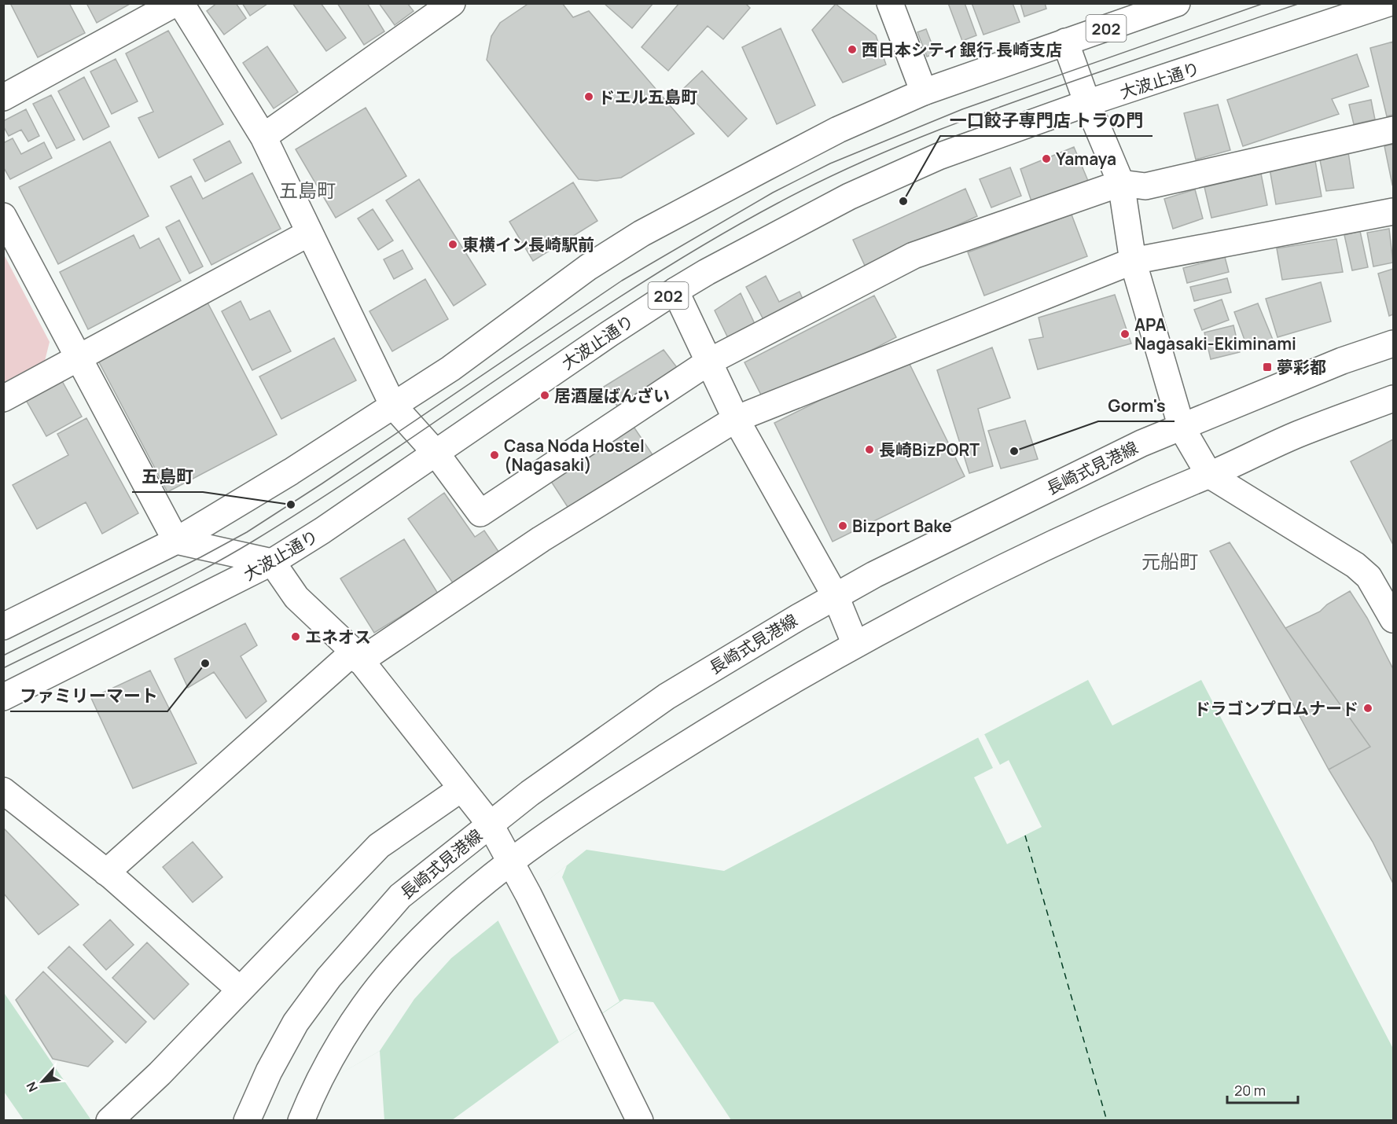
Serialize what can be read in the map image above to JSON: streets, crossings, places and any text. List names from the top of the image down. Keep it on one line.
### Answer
{"streets":{"main road":["202","大波止通り","長崎式見港線"]},"districts":["五島町","元船町"],"places":{"other":["西日本シティ銀行 長崎支店","ドエル五島町","Yamaya","一口餃子専門店 トラの門","東横イン長崎駅前","APA Nagasaki-Ekiminami","居酒屋ばんざい","長崎BizPORT","Gorm's","Casa Noda Hostel (Nagasaki)","五島町","Bizport Bake","エネオス","ファミリーマート","ドラゴンプロムナード"],"transit":["夢彩都"]},"scale_bar":"20 m","north":"bottom left"}
